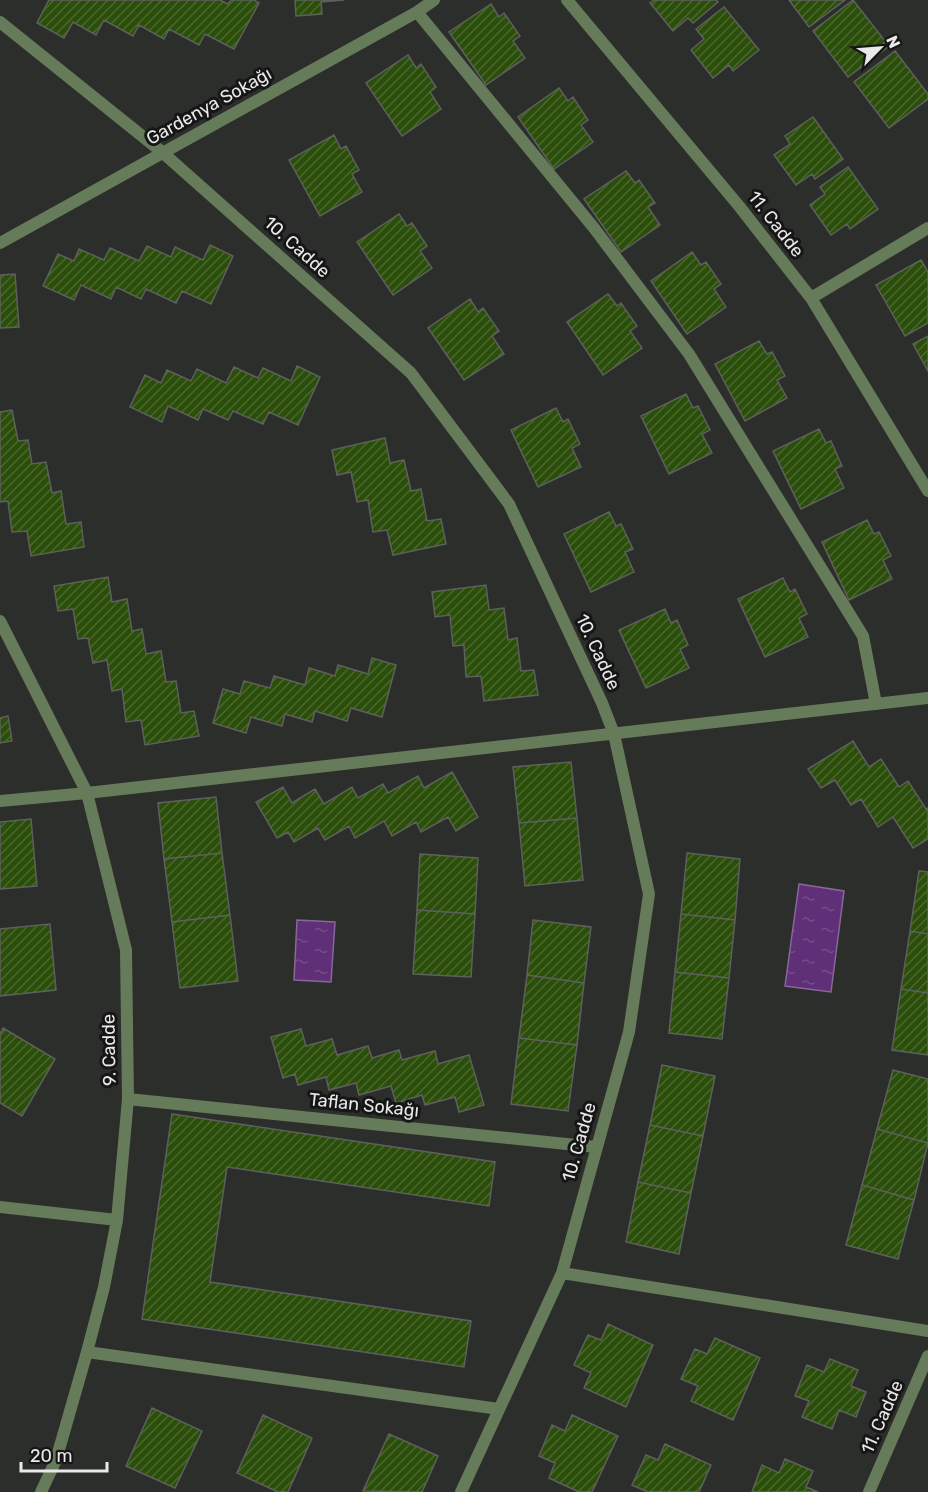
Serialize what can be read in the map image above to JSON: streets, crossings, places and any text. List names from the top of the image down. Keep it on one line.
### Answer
{"streets":{"street":["Gardenya Sokağı","11. Cadde","10. Cadde","9. Cadde","Taflan Sokağı"]},"crossings":[["Gardenya Sokağı","10. Cadde"],["10. Cadde","Taflan Sokağı"],["9. Cadde","Taflan Sokağı"]],"scale_bar":"20 m","north":"top right"}
